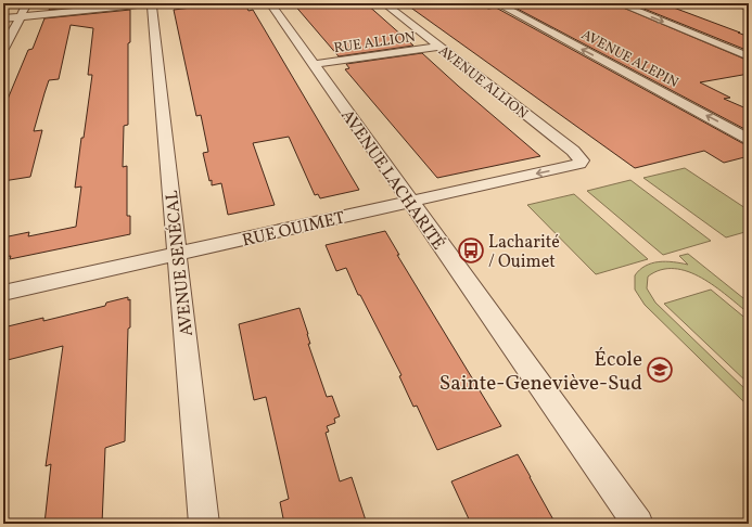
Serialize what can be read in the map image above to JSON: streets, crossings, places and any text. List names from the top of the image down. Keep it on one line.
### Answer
{"streets":{"street":["RUE ALLION","AVENUE ALEPIN","AVENUE ALLION","AVENUE LACHARITÉ","RUE OUIMET","AVENUE SENÉCAL"]},"crossings":[["RUE ALLION","AVENUE ALLION"],["RUE ALLION","AVENUE LACHARITÉ"],["AVENUE ALLION","RUE OUIMET"],["AVENUE LACHARITÉ","RUE OUIMET"],["RUE OUIMET","AVENUE SENÉCAL"]],"places":{"bus stop":["Lacharité / Ouimet"],"school or university":["École Sainte-Geneviève-Sud"]}}
